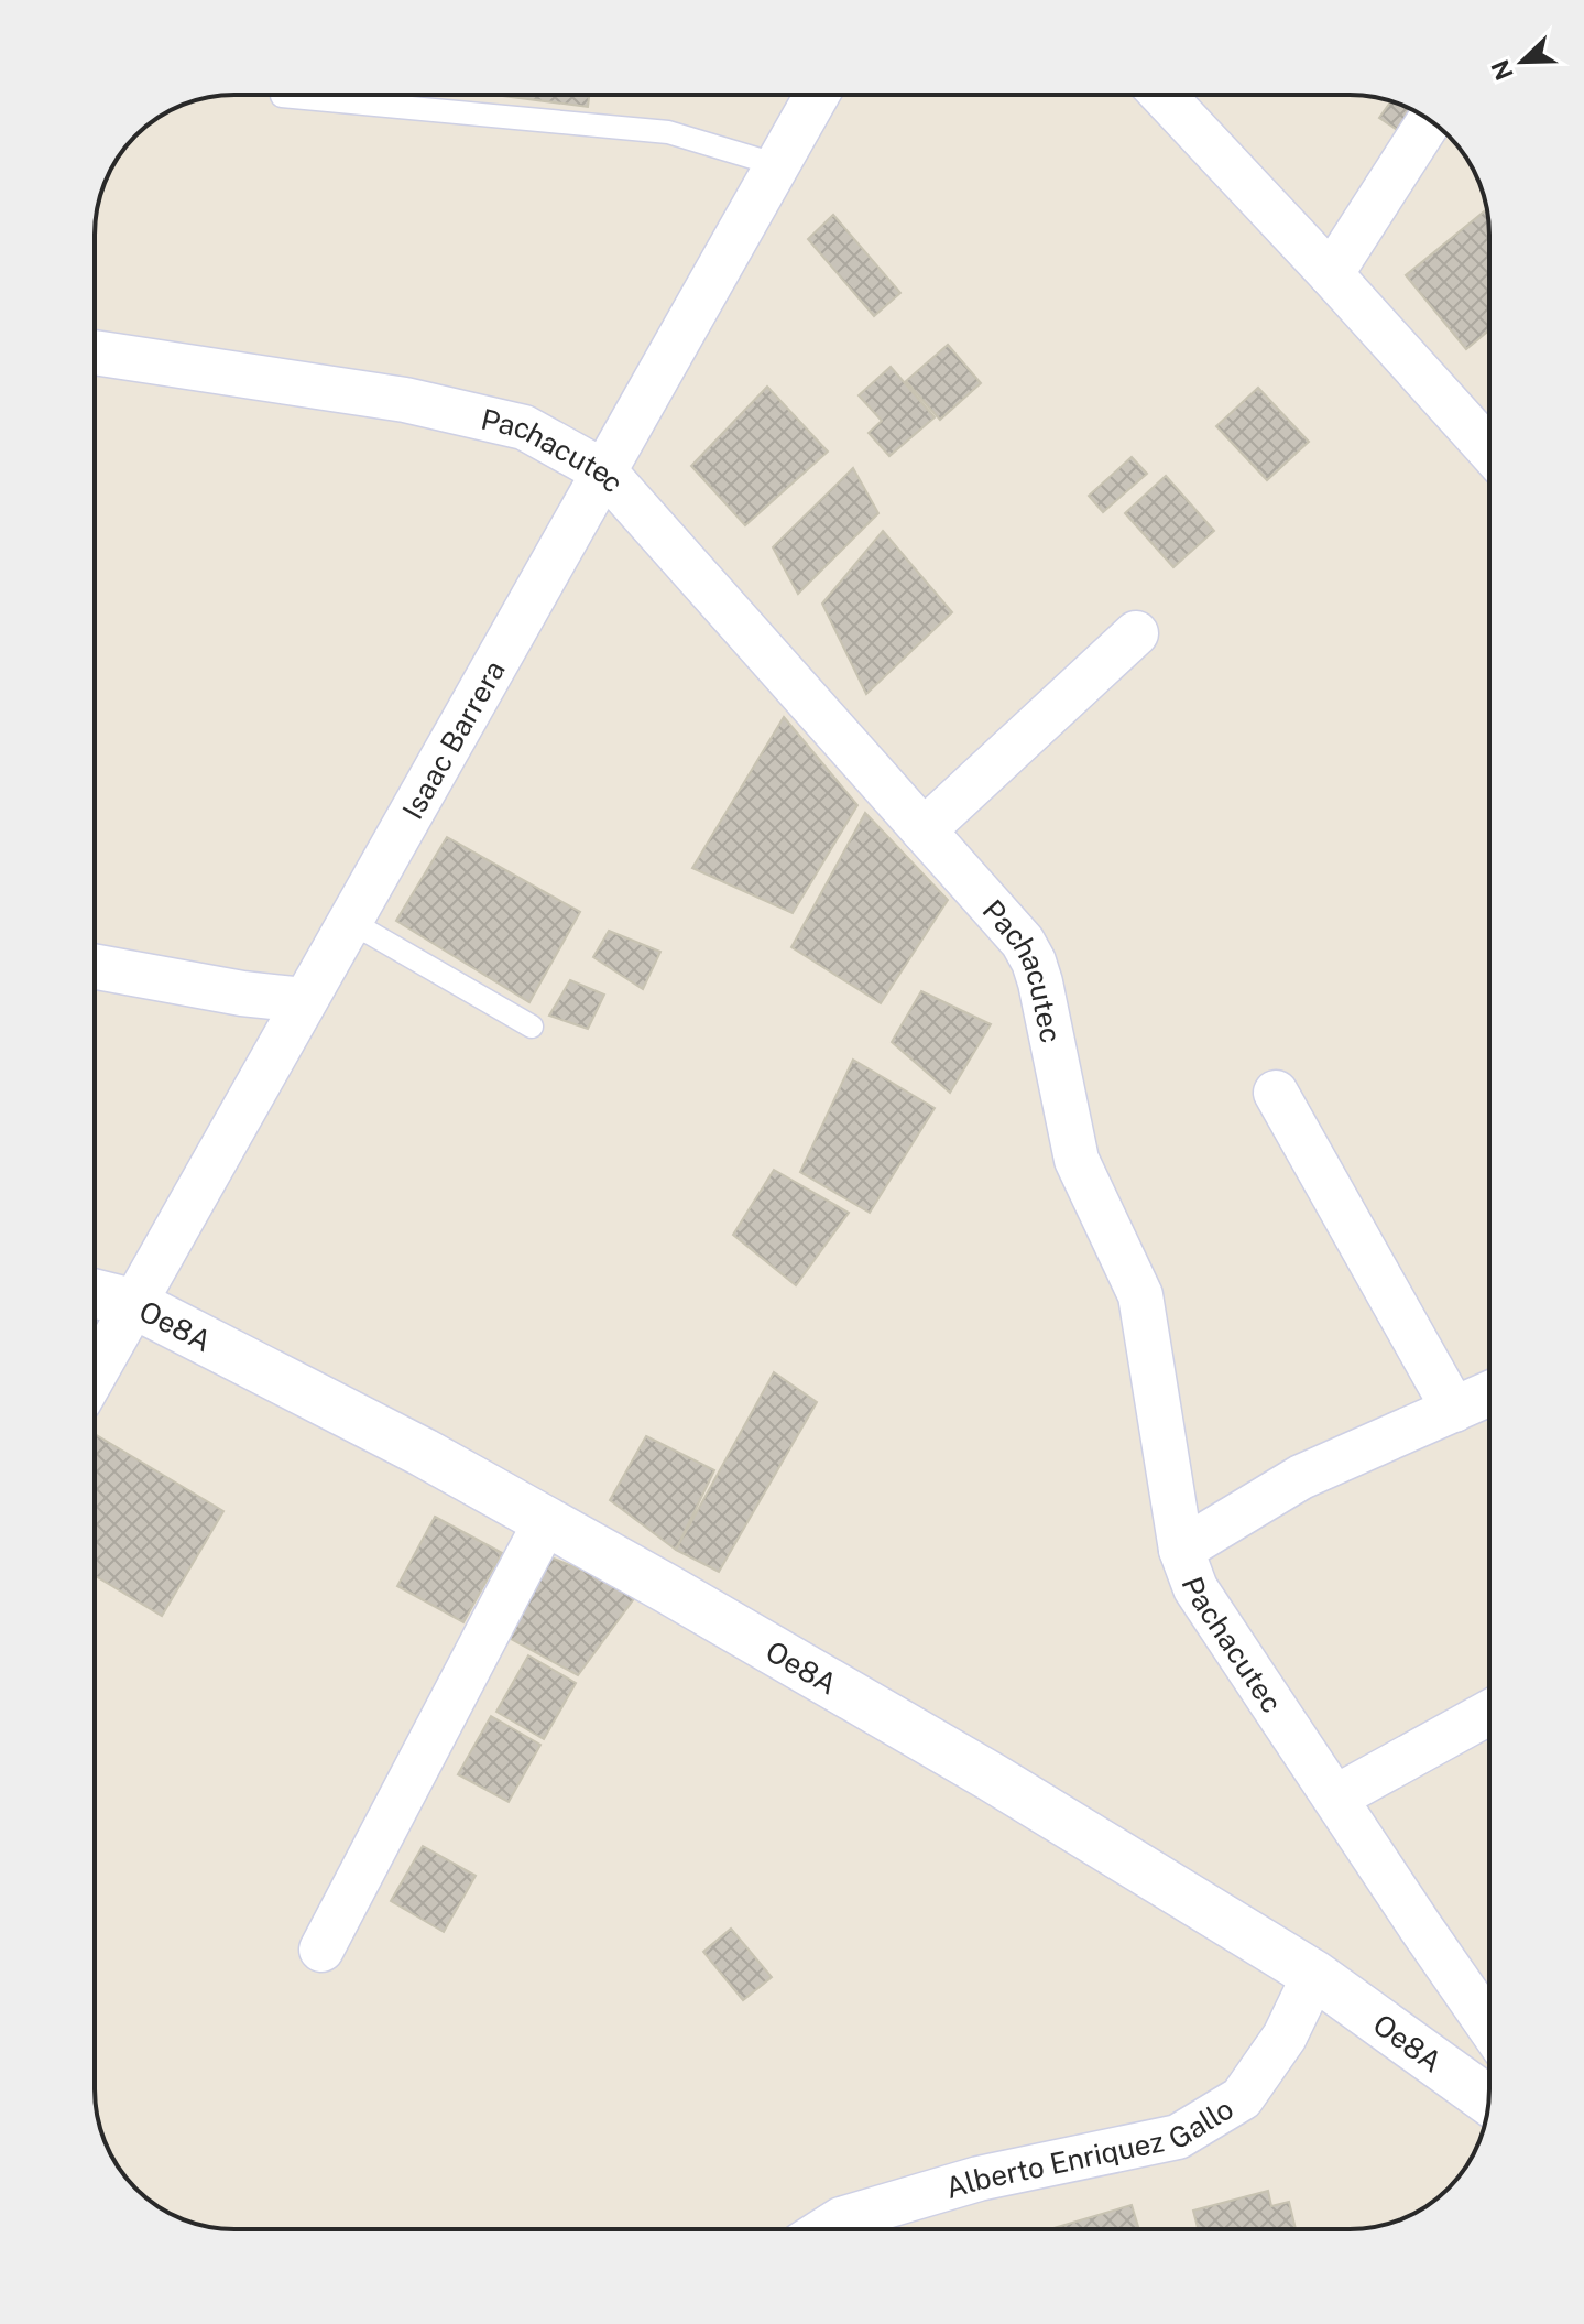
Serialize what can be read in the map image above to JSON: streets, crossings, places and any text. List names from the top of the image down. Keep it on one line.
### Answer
{"streets":{"street":["Pachacutec","Isaac Barrera","Oe8A","Alberto Enriquez Gallo"]},"crossings":[["Pachacutec","Isaac Barrera"],["Isaac Barrera","Oe8A"],["Oe8A","Alberto Enriquez Gallo"]],"north":"bottom left"}
